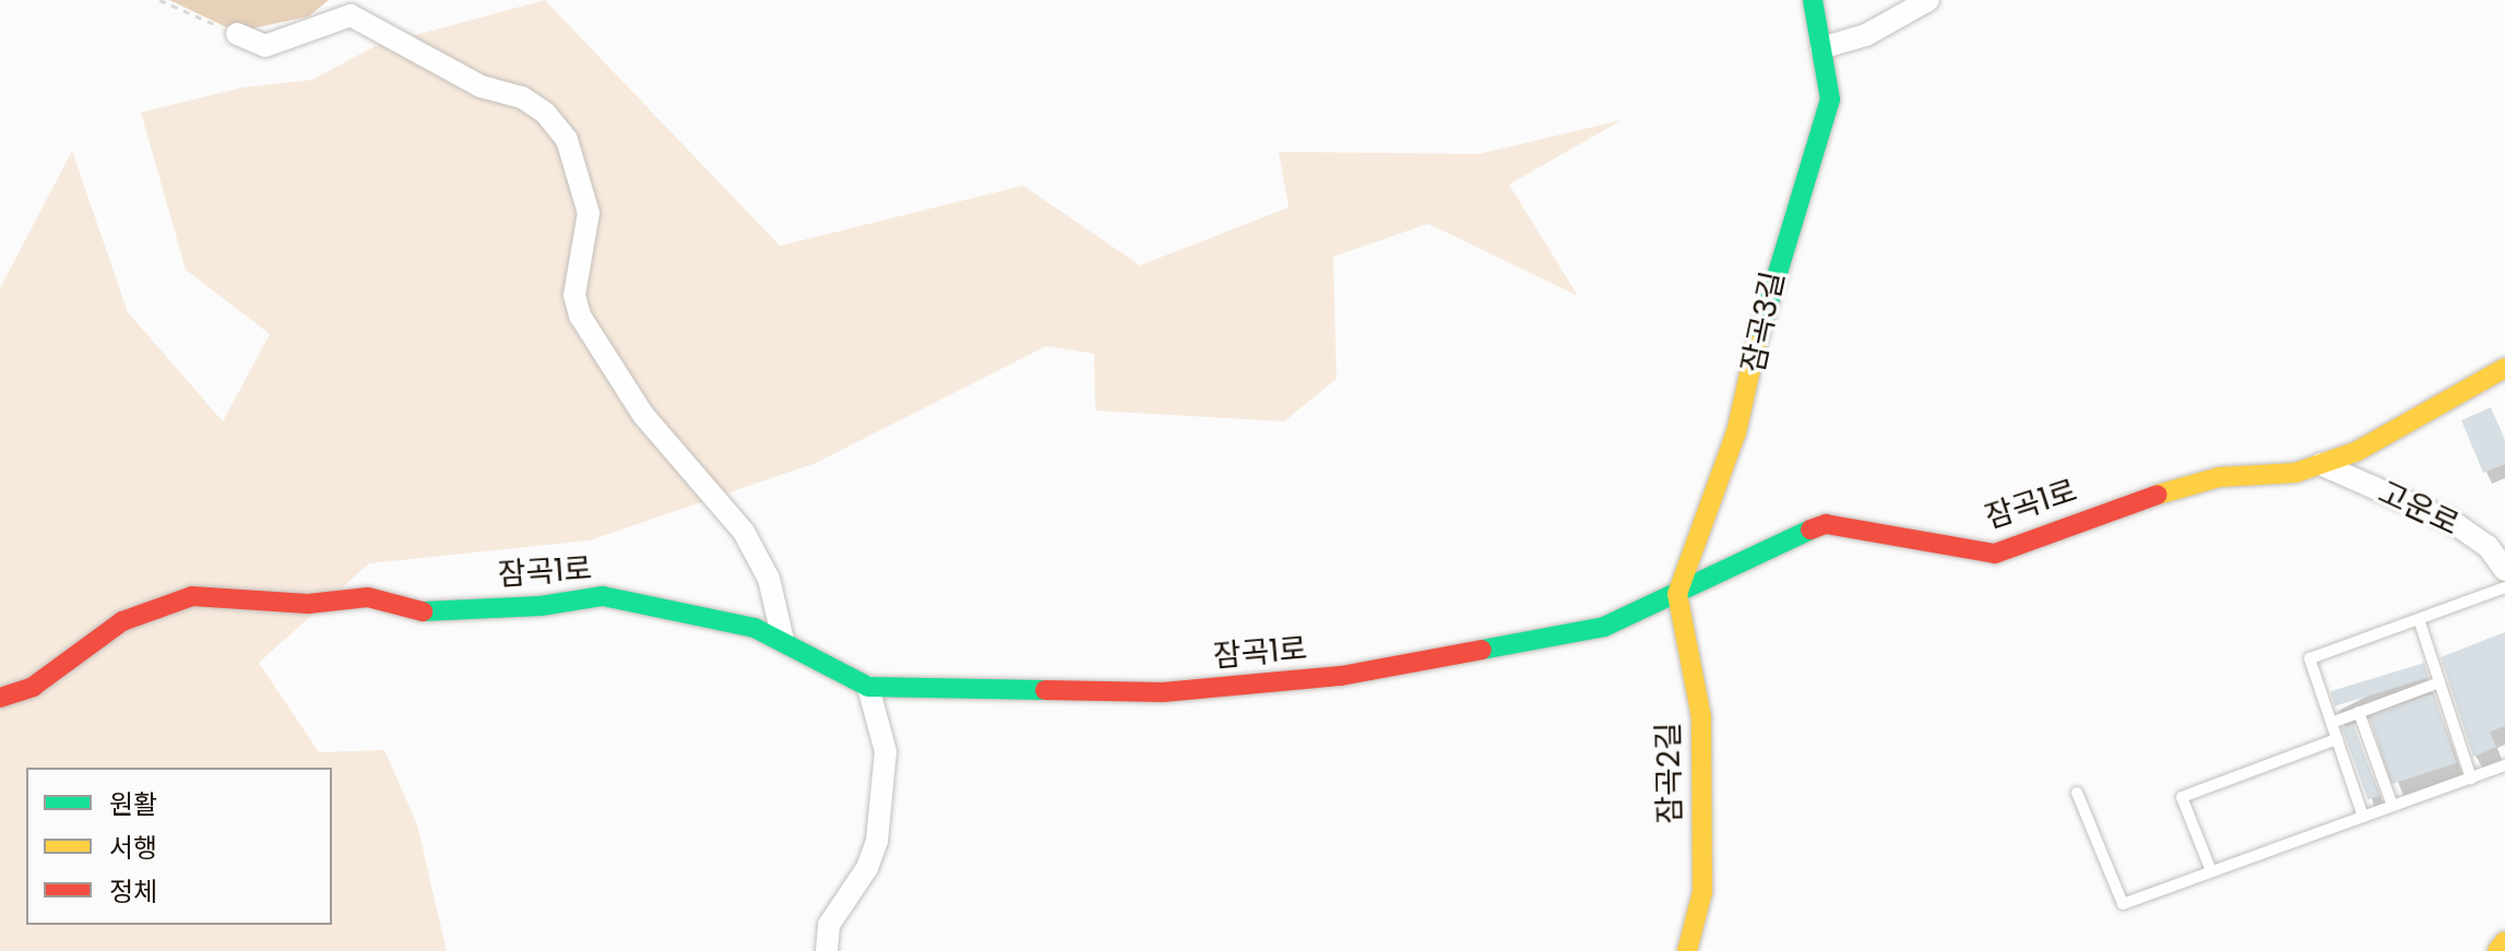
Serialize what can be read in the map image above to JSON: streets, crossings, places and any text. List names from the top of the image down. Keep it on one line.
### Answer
{"streets":{"street":["잠곡3길","잠곡1로","고운로","잠곡2길"]},"crossings":[["잠곡3길","잠곡1로"],["잠곡3길","잠곡2길"],["잠곡1로","고운로"],["잠곡1로","잠곡2길"]],"legend":["원활","서행","정체"]}
